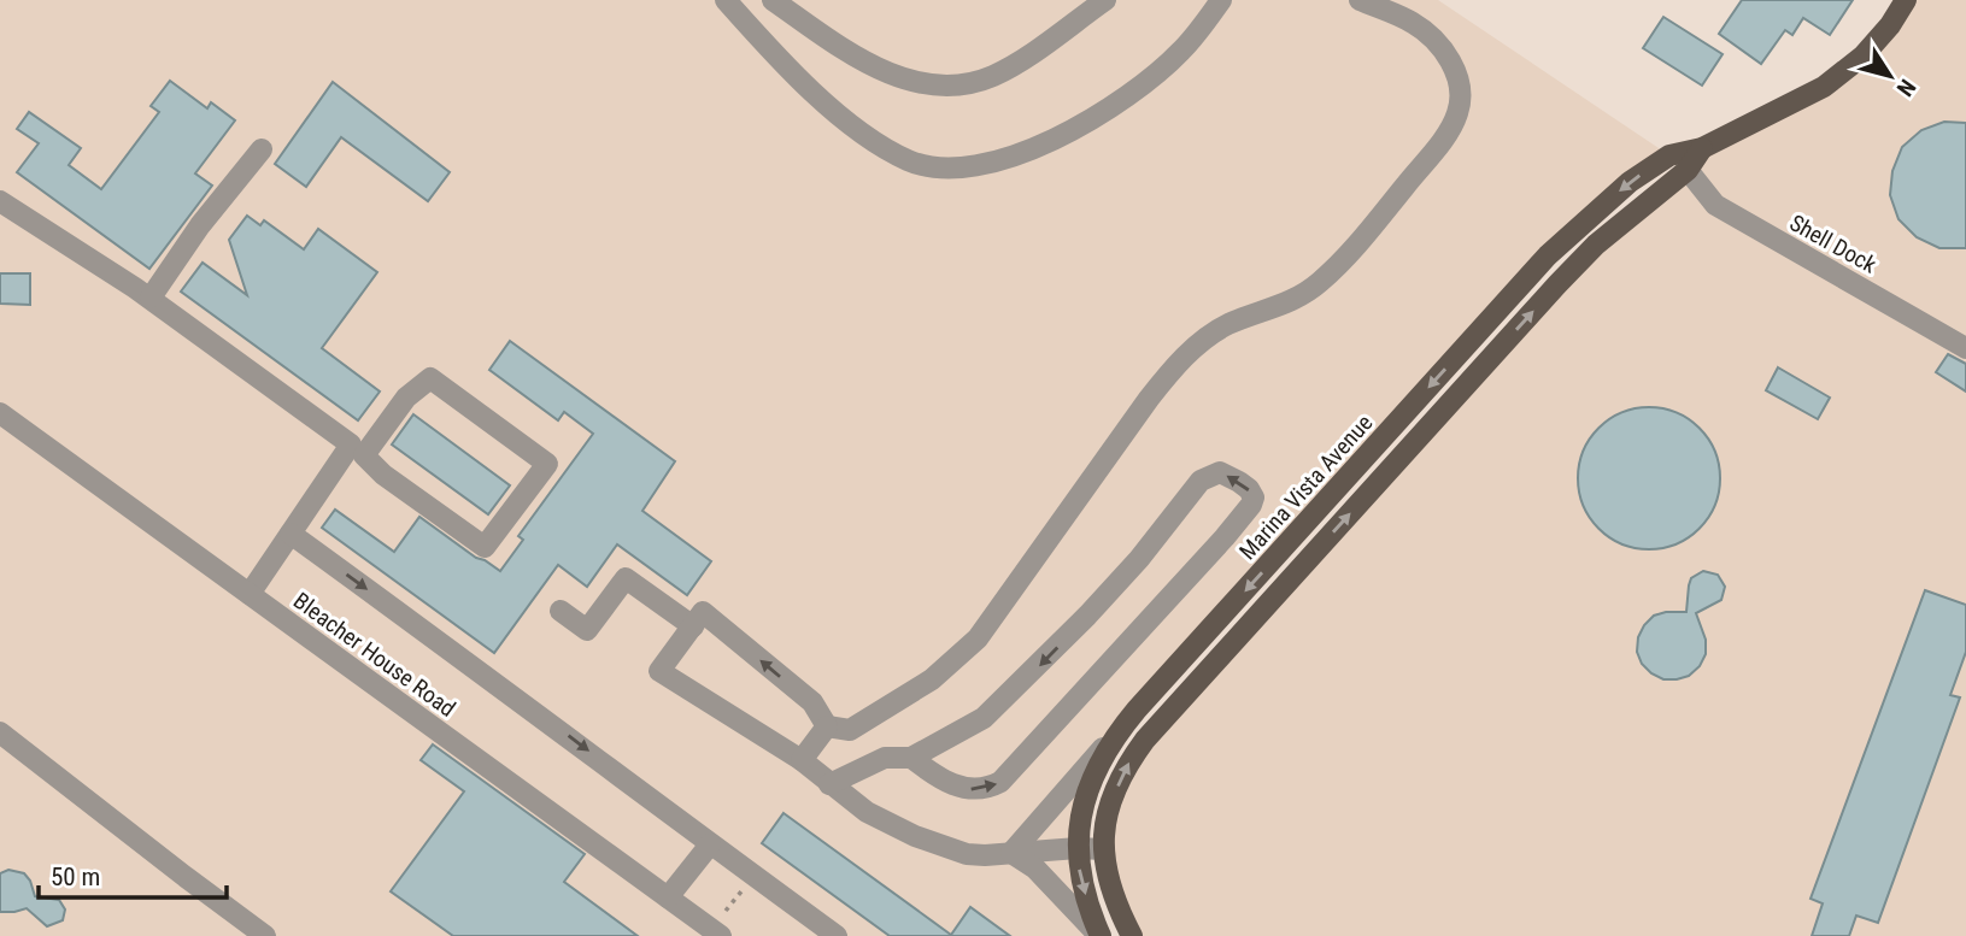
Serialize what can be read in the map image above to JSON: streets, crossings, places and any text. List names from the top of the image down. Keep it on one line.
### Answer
{"streets":{"main road":["Marina Vista Avenue"],"street":["Shell Dock","Bleacher House Road"]},"crossings":[["Shell Dock","Marina Vista Avenue"]],"scale_bar":"50 m","north":"bottom right"}
